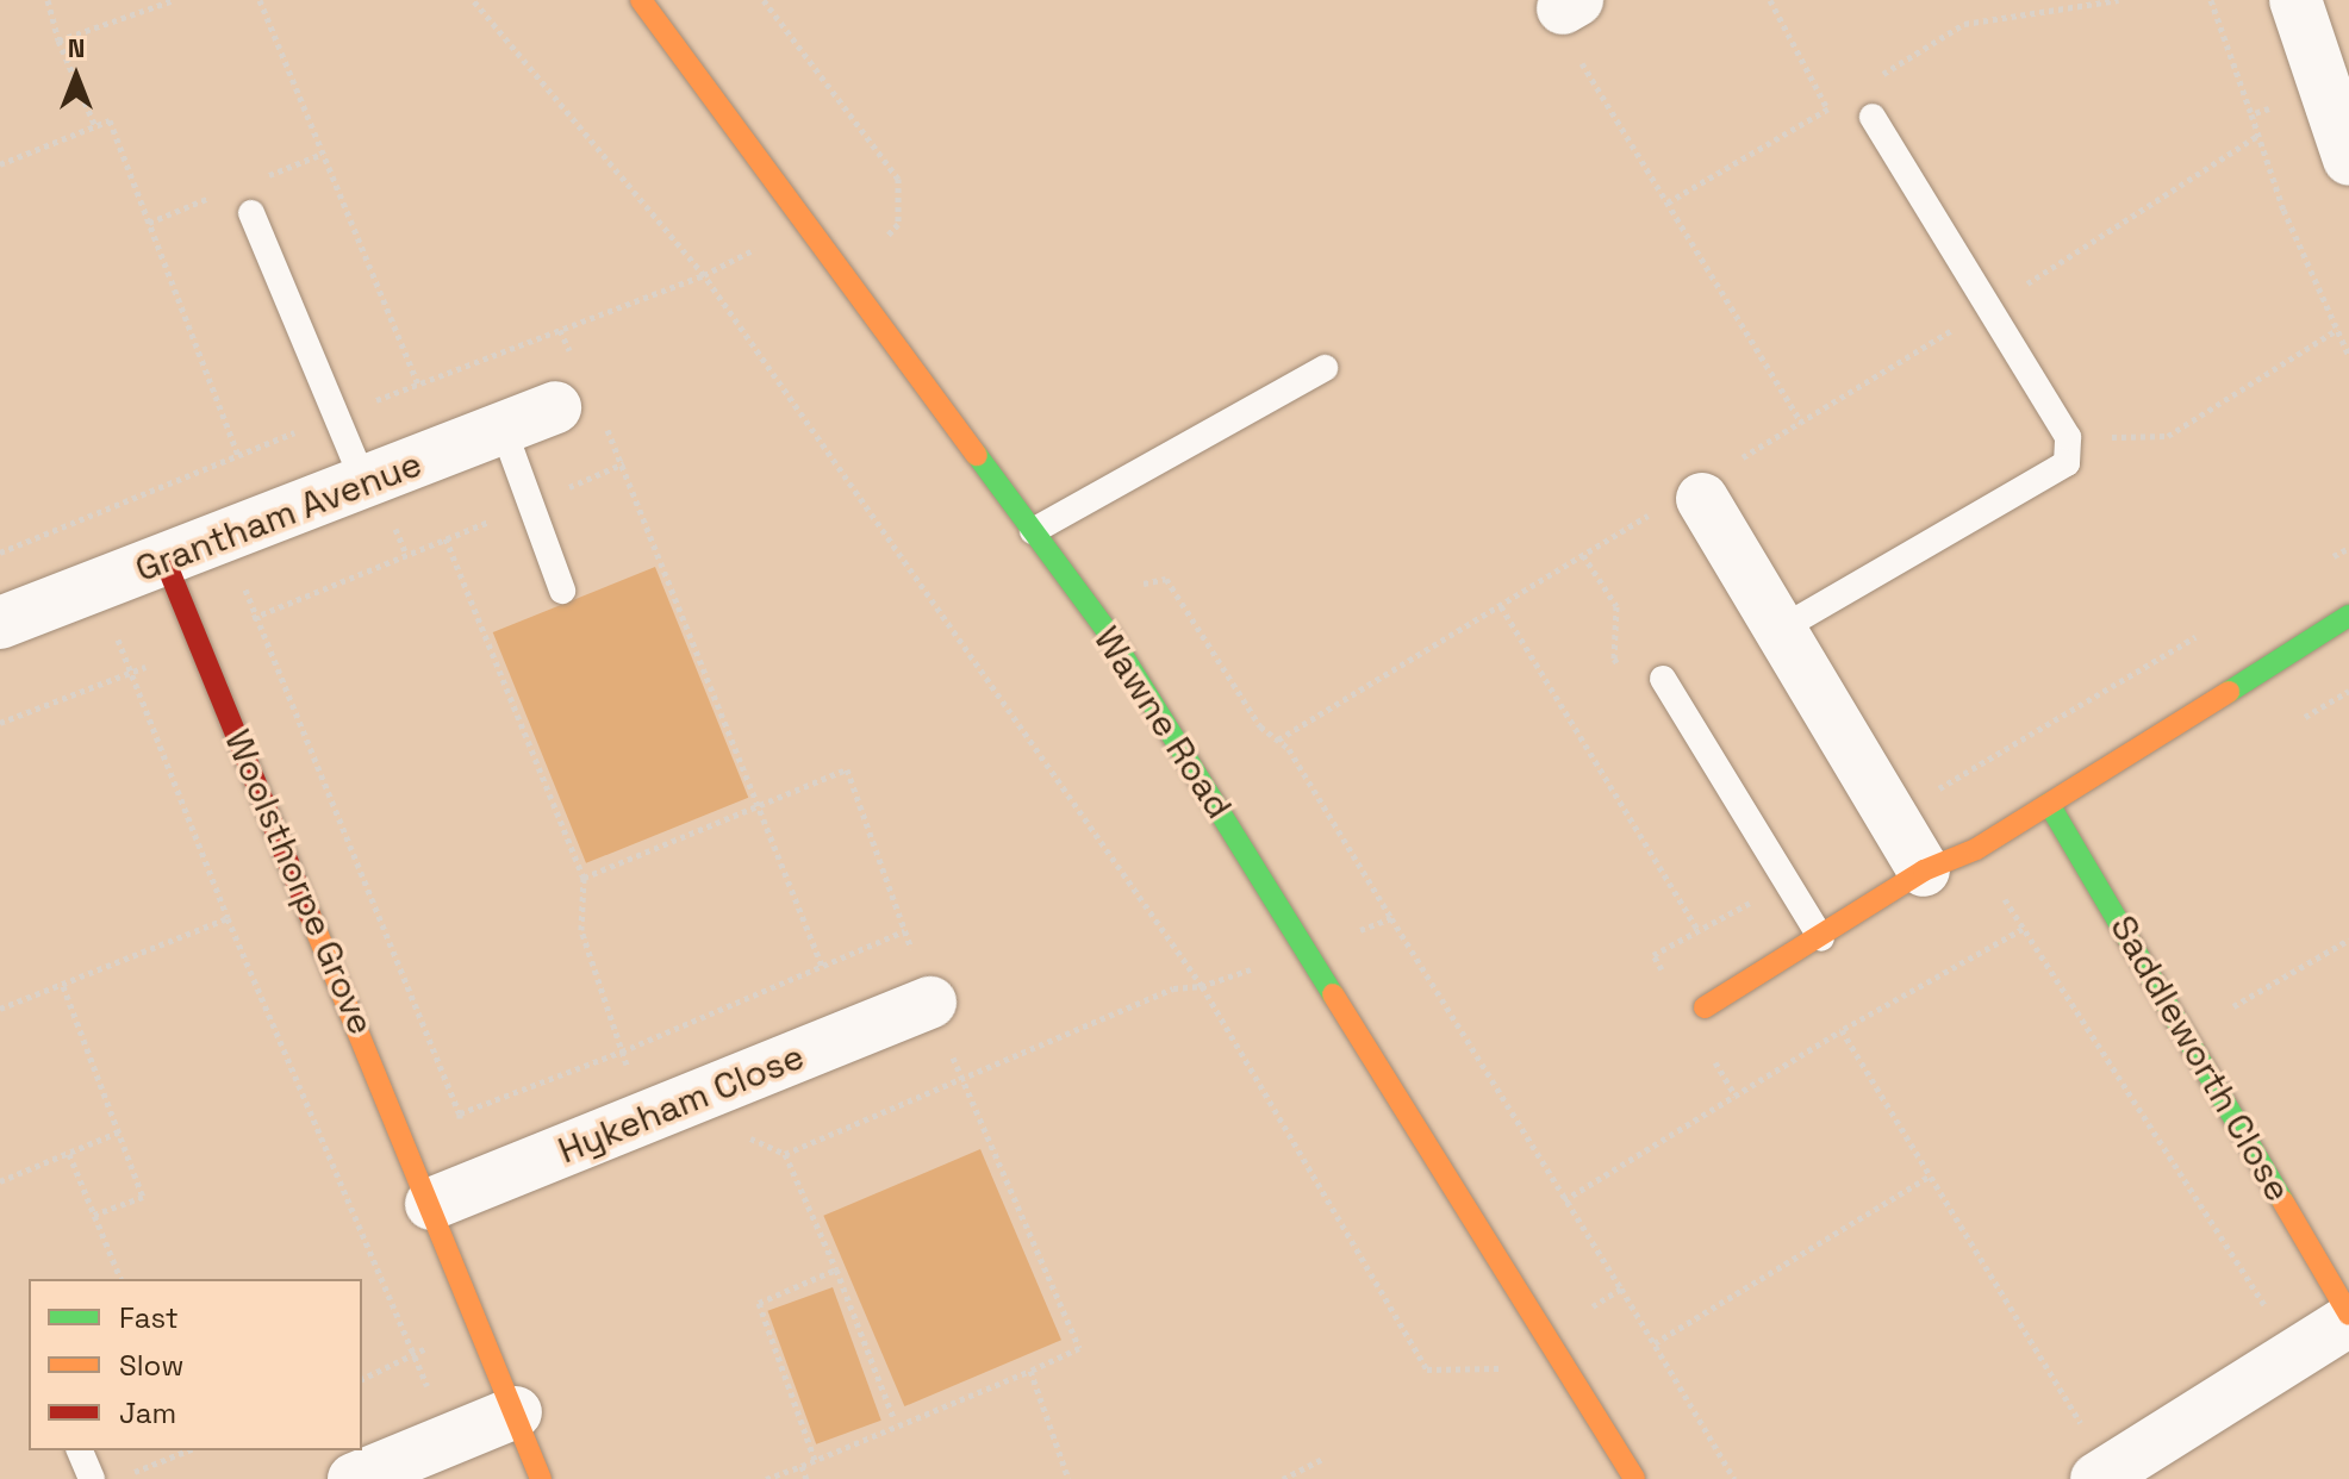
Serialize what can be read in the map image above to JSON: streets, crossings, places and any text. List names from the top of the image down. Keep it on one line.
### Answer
{"streets":{"street":["Grantham Avenue","Wawne Road","Woolsthorpe Grove","Saddleworth Close","Hykeham Close"]},"crossings":[["Grantham Avenue","Woolsthorpe Grove"],["Woolsthorpe Grove","Hykeham Close"]],"legend":["Fast","Slow","Jam"],"north":"top"}
